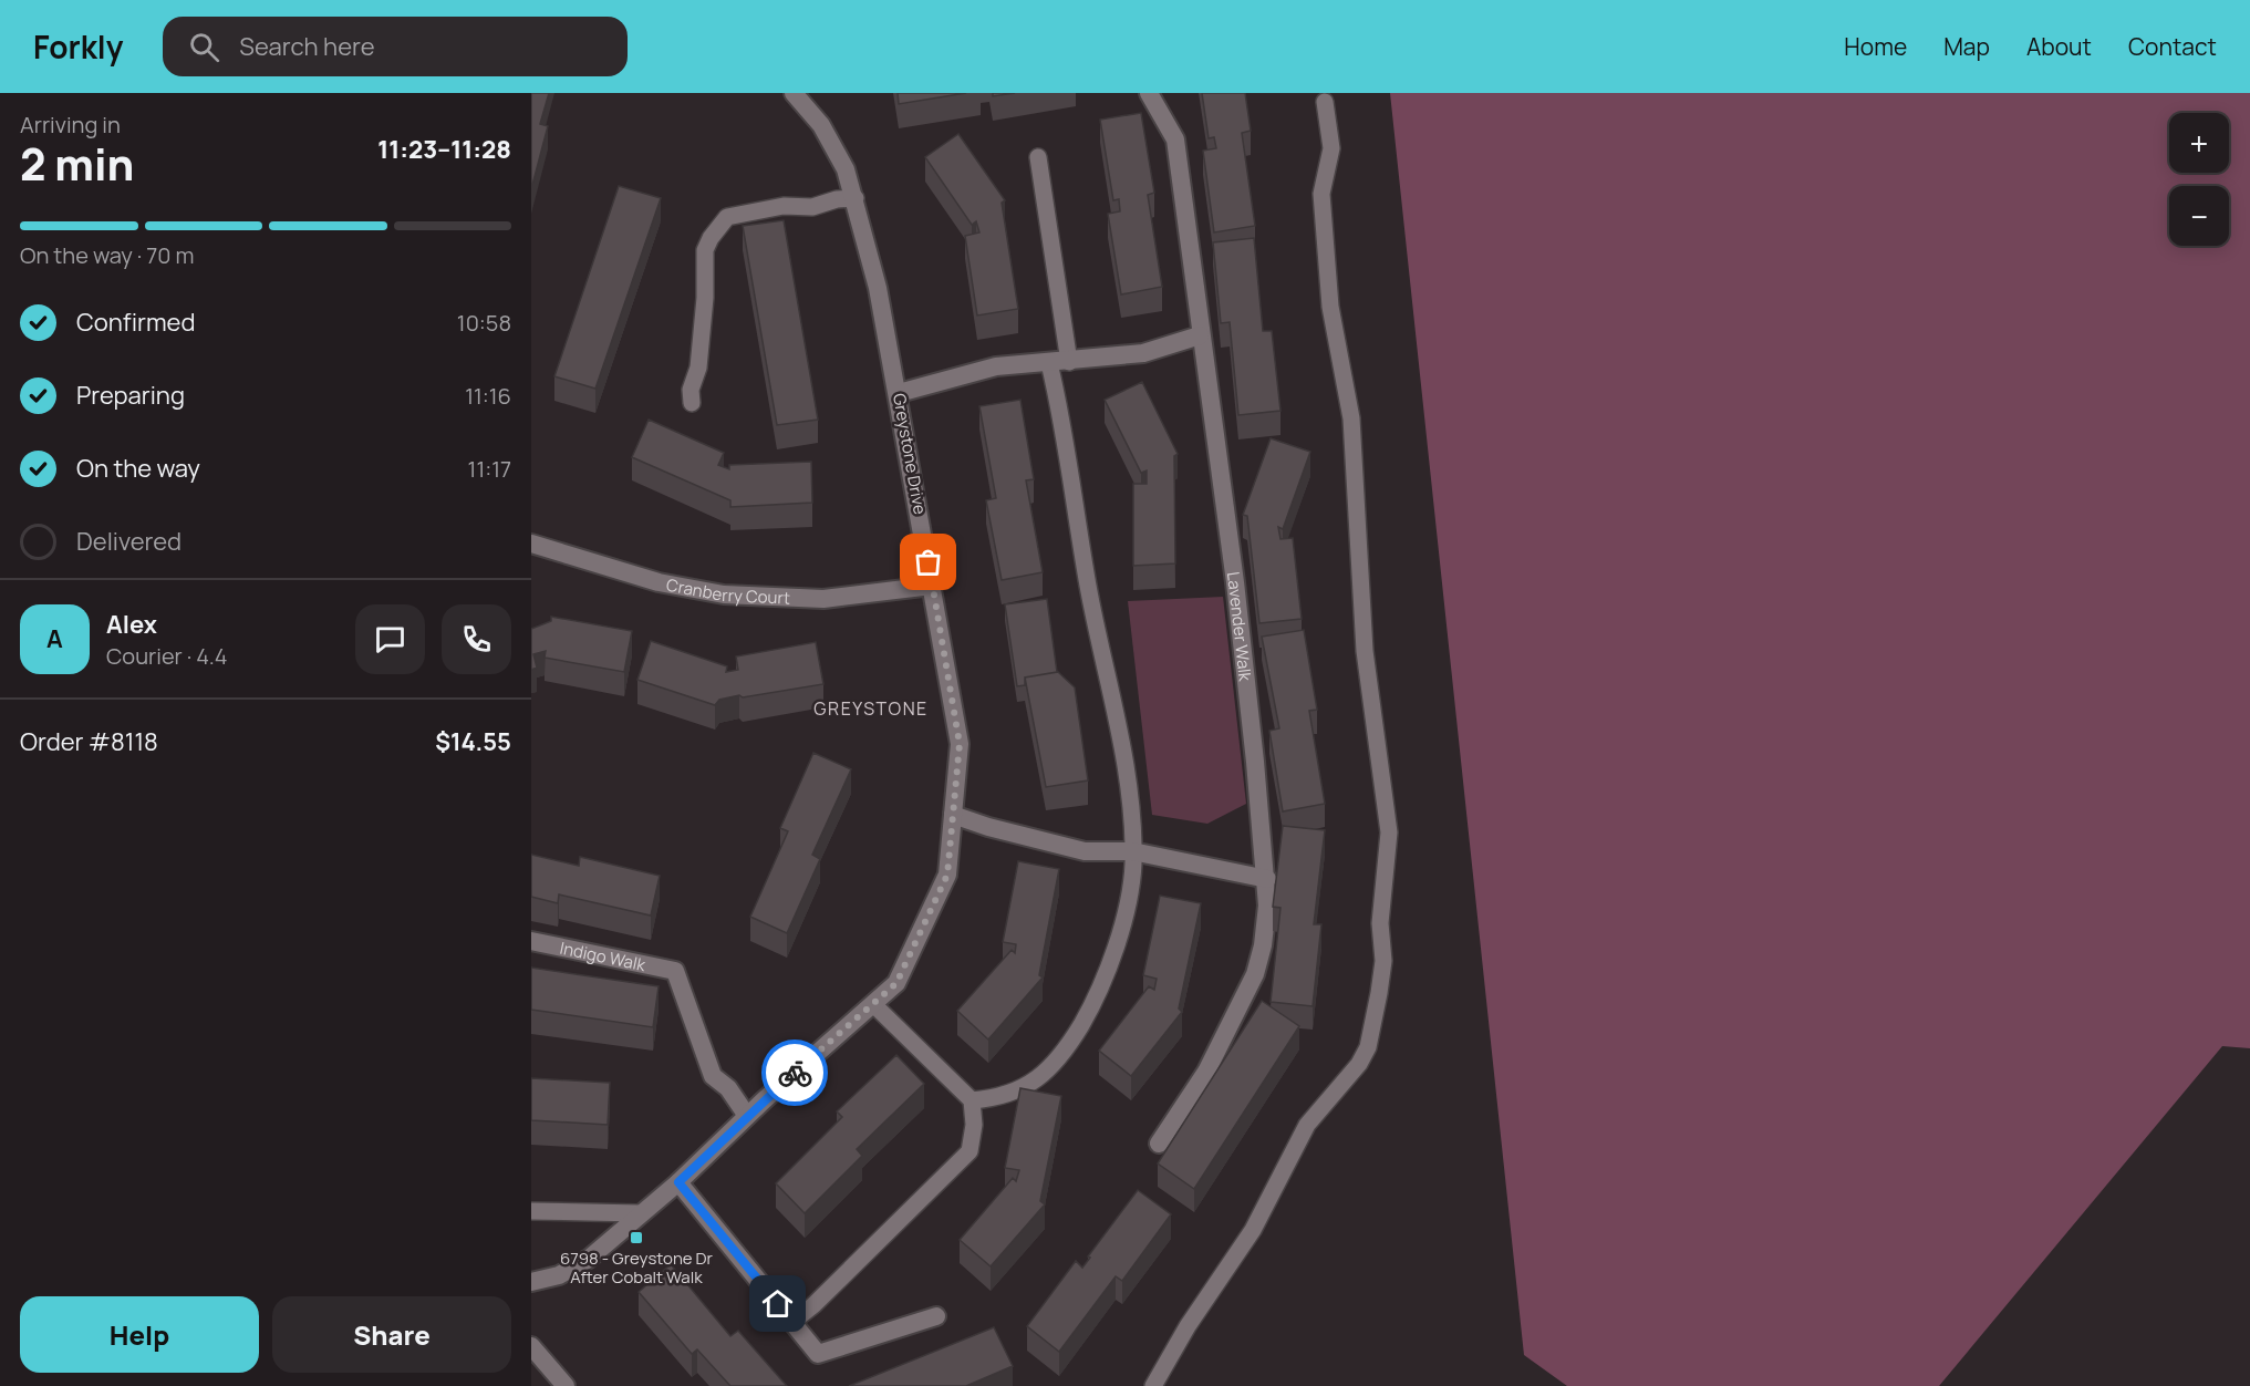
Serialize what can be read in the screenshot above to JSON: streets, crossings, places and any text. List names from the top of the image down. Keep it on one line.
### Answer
{"streets":{"street":["Greystone Drive","Cranberry Court","Lavender Walk","Indigo Walk"]},"crossings":[["Greystone Drive","Cranberry Court"],["Greystone Drive","Indigo Walk"]],"districts":["GREYSTONE"],"places":{"transit":["6798 - Greystone Dr After Cobalt Walk"]},"page":{"header":"Forkly","search":"Search here","nav":["Home","Map","About","Contact"],"heading":["2 min","Arriving in","11:23–11:28"],"panel":["Alex","Courier · 4.4","Order #8118","$14.55"],"map_buttons":["+","−"],"bar":"On the way · 70 m","list":[["Confirmed","10:58"],["Preparing","11:16"],["On the way","11:17"],"Delivered"],"round":"A","buttons":["Help","Share"]}}
